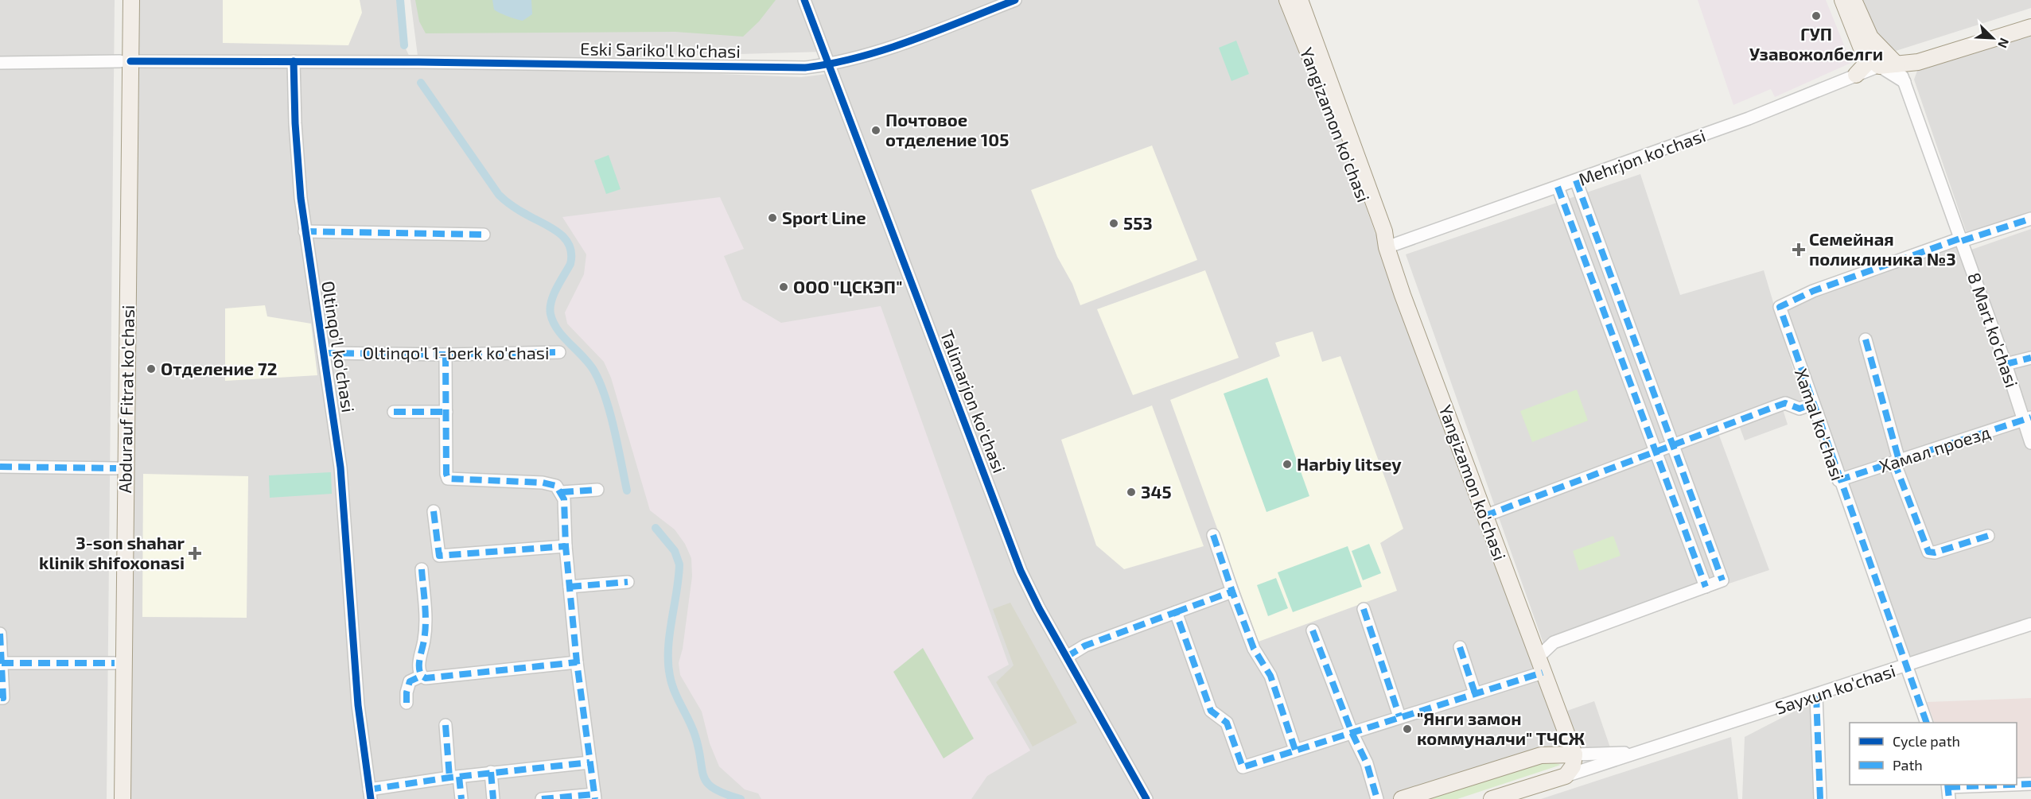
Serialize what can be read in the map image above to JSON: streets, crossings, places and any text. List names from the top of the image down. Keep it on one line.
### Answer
{"streets":{"main road":["Yangizamon ko'chasi","Mehrjon ko'chasi","8 Mart ko'chasi","Abdurauf Fitrat ko'chasi","Sayxun ko'chasi"],"street":["Eski Sariko'l ko'chasi","Oltinqo'l ko'chasi","Oltinqo'l 1-berk ko'chasi","Talimarjon ko'chasi","Xamal ko'chasi","Хамал проезд"]},"crossings":[["Eski Sariko'l ko'chasi","Oltinqo'l ko'chasi"],["Eski Sariko'l ko'chasi","Talimarjon ko'chasi"],["Yangizamon ko'chasi","Mehrjon ko'chasi"],["Yangizamon ko'chasi","Sayxun ko'chasi"],["Mehrjon ko'chasi","8 Mart ko'chasi"],["8 Mart ko'chasi","Xamal ko'chasi"],["8 Mart ko'chasi","Хамал проезд"],["Oltinqo'l ko'chasi","Oltinqo'l 1-berk ko'chasi"],["Xamal ko'chasi","Хамал проезд"],["Xamal ko'chasi","Sayxun ko'chasi"]],"places":{"other":["ГУП Узавожолбелги","Почтовое отделение 105","Sport Line","553","ООО \"ЦСКЭП\"","Отделение 72","Harbiy litsey","345","\"Янги замон коммуналчи\" ТЧСЖ"],"health":["Семейная поликлиника №3","3-son shahar klinik shifoxonasi"]},"legend":["Cycle path","Path"],"north":"bottom right"}
